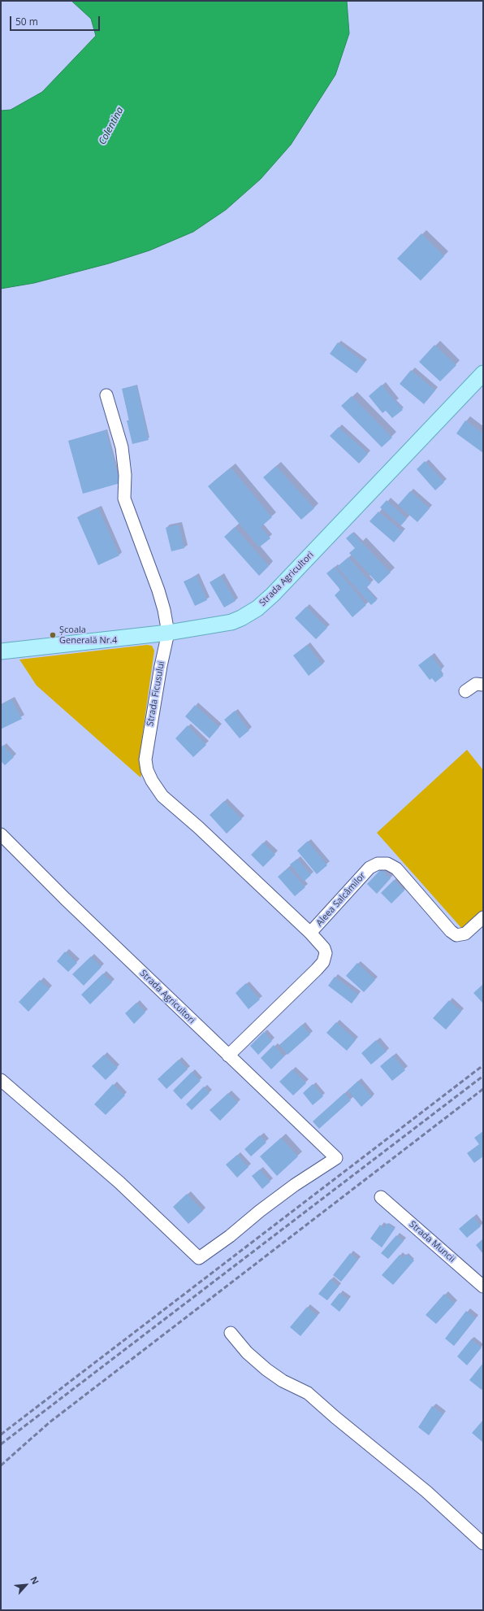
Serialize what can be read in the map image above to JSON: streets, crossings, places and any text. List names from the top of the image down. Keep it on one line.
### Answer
{"streets":{"main road":["Strada Agricultori"],"street":["Strada Ficusului","Aleea Salcâmilor","Strada Muncii"]},"crossings":[["Strada Agricultori","Strada Ficusului"],["Strada Agricultori","Aleea Salcâmilor"],["Strada Ficusului","Aleea Salcâmilor"]],"water":["Colentina"],"places":["Școala Generală Nr.4"],"scale_bar":"50 m","north":"top right"}
